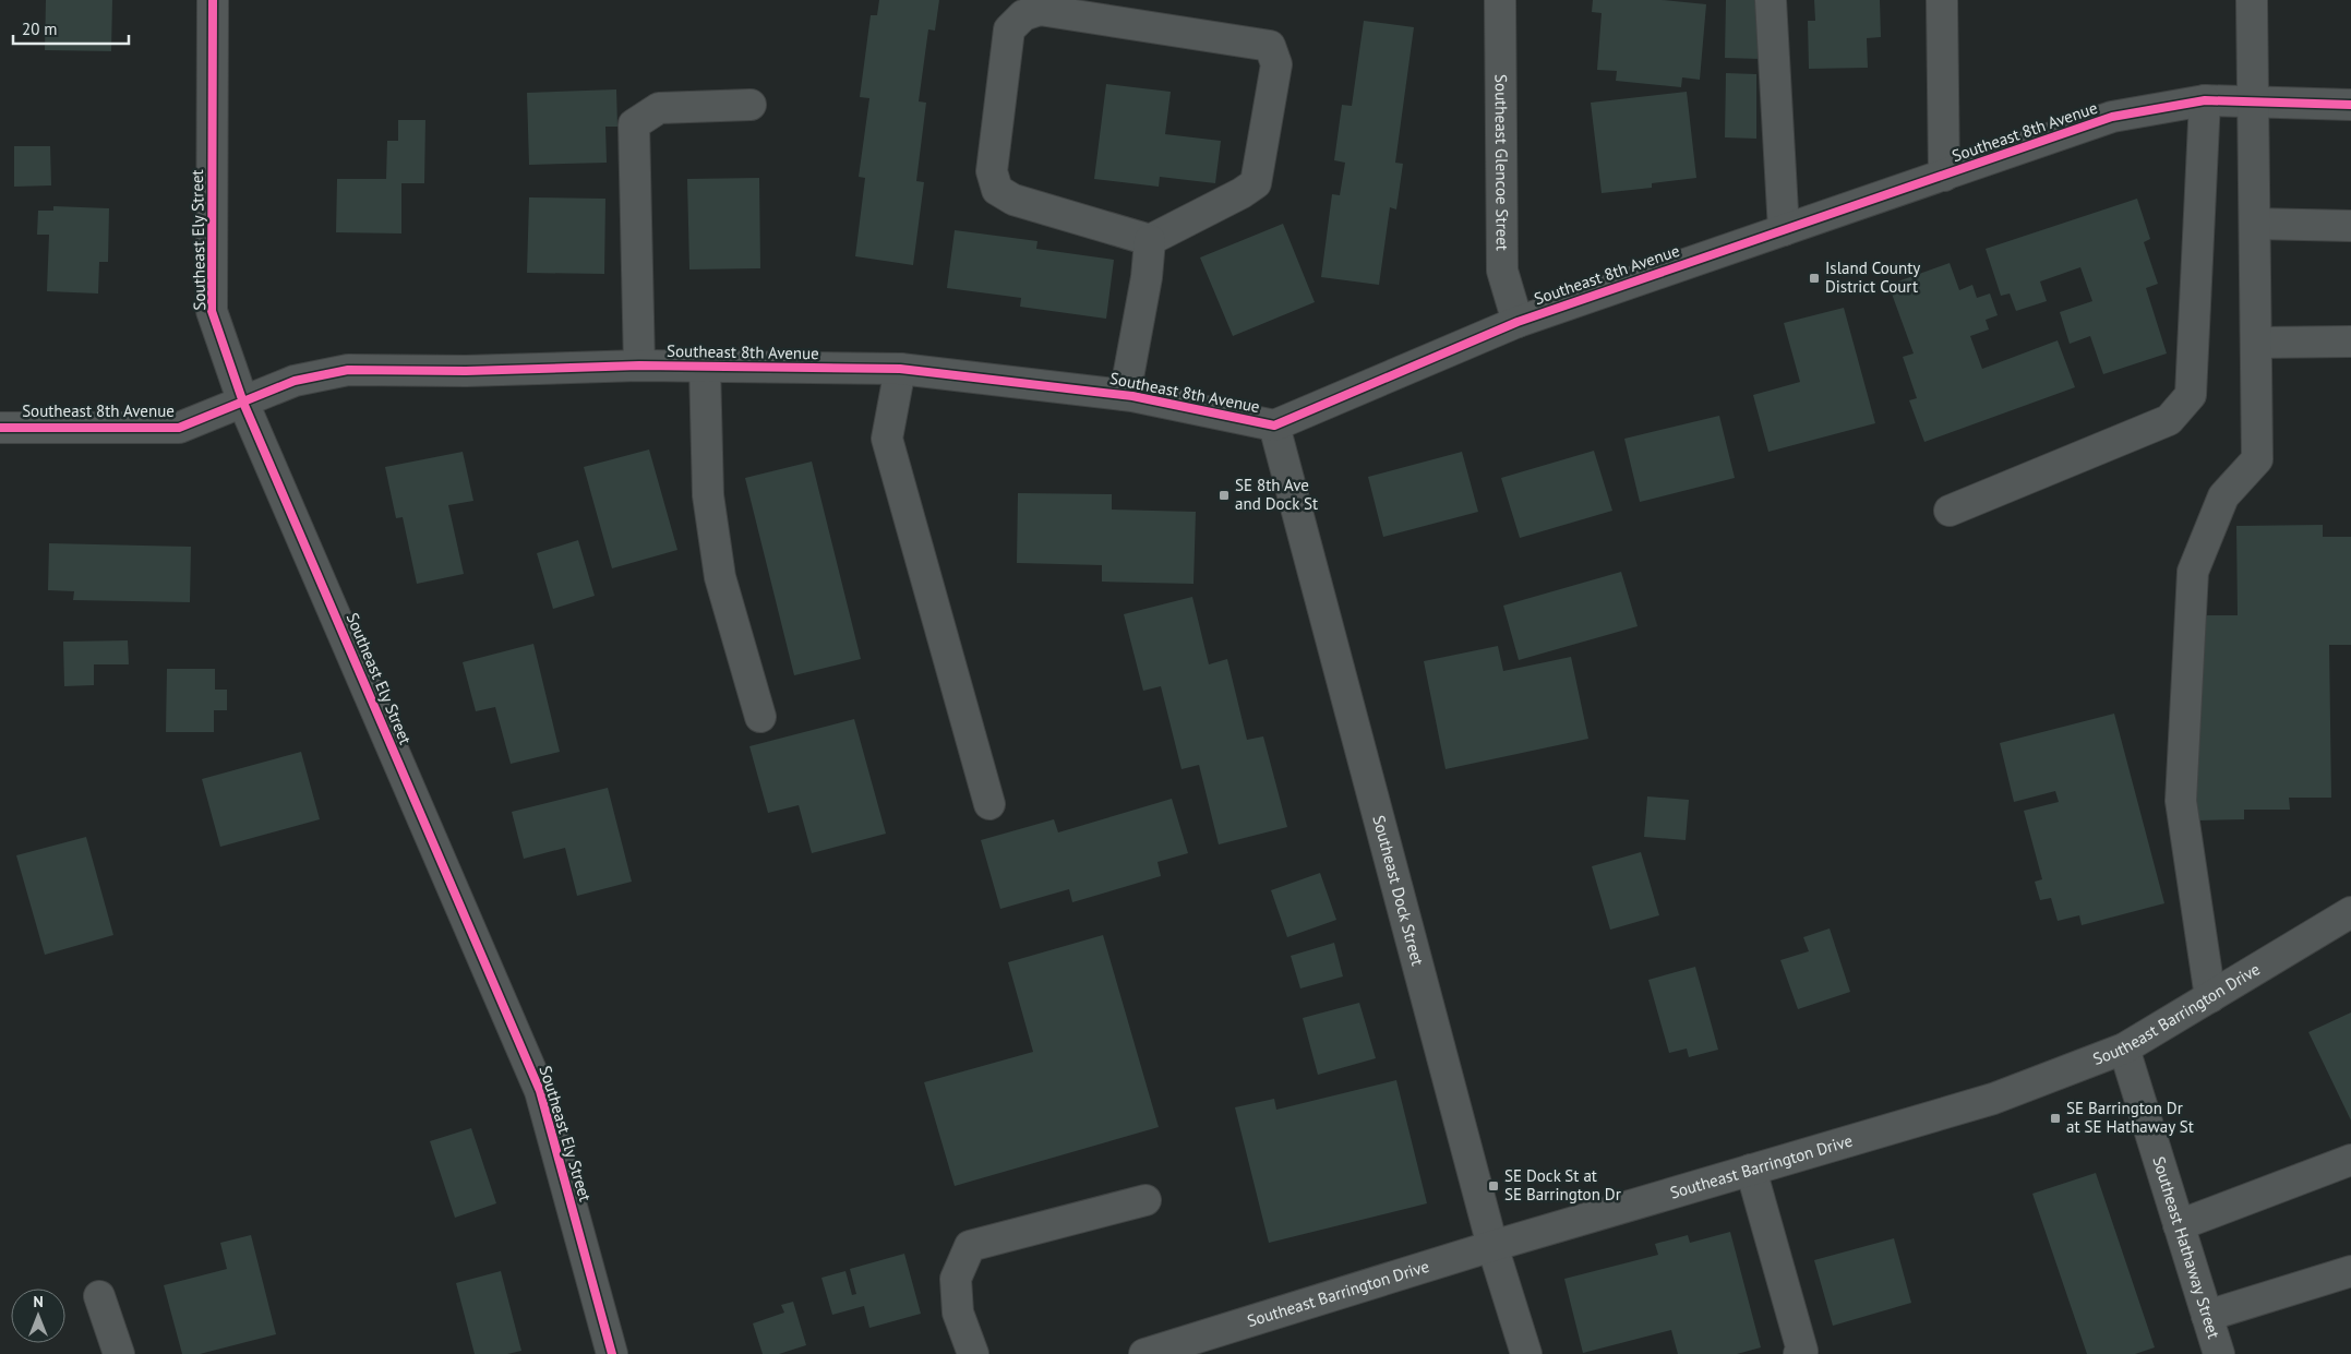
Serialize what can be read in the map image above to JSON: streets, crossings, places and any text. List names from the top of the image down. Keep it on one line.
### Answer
{"streets":{"street":["Southeast 8th Avenue","Southeast Glencoe Street","Southeast Ely Street","Southeast Dock Street","Southeast Barrington Drive","Southeast Hathaway Street"]},"crossings":[["Southeast 8th Avenue","Southeast Glencoe Street"],["Southeast 8th Avenue","Southeast Ely Street"],["Southeast 8th Avenue","Southeast Dock Street"],["Southeast Dock Street","Southeast Barrington Drive"],["Southeast Barrington Drive","Southeast Hathaway Street"]],"places":{"transit":["Island County District Court","SE 8th Ave and Dock St","SE Barrington Dr at SE Hathaway St","SE Dock St at SE Barrington Dr"]},"scale_bar":"20 m","north":"top"}
